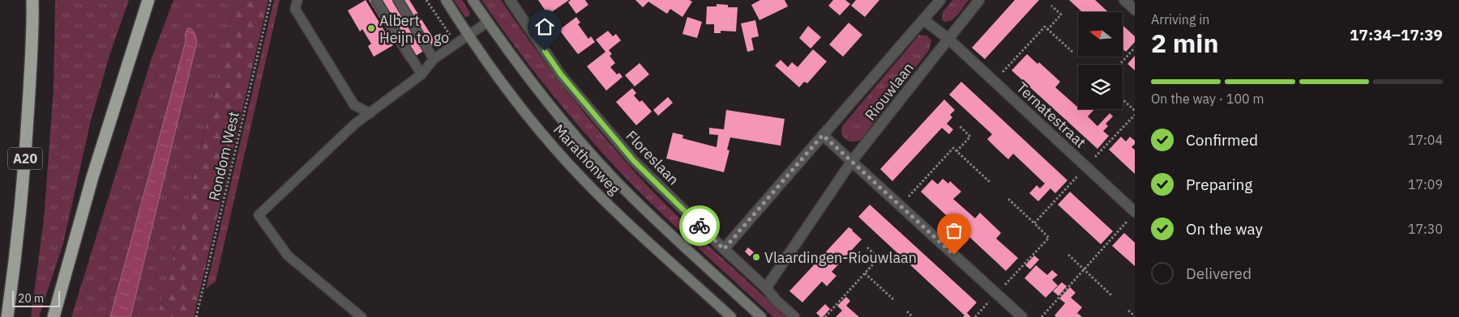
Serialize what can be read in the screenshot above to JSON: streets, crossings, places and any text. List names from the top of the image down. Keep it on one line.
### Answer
{"streets":{"highway":["A20"],"main road":["Marathonweg"],"street":["Riouwlaan","Ternatestraat","Floreslaan"],"path":["Rondom West"]},"crossings":[["Riouwlaan","Ternatestraat"],["Riouwlaan","Floreslaan"]],"places":["Albert Heijn to go","Vlaardingen-Riouwlaan"],"scale_bar":"20 m","north":"left","page":{"heading":["2 min","Arriving in","17:34–17:39"],"bar":"On the way · 100 m","list":[["Confirmed","17:04"],["Preparing","17:09"],["On the way","17:30"],"Delivered"],"scale":"20 m"}}
